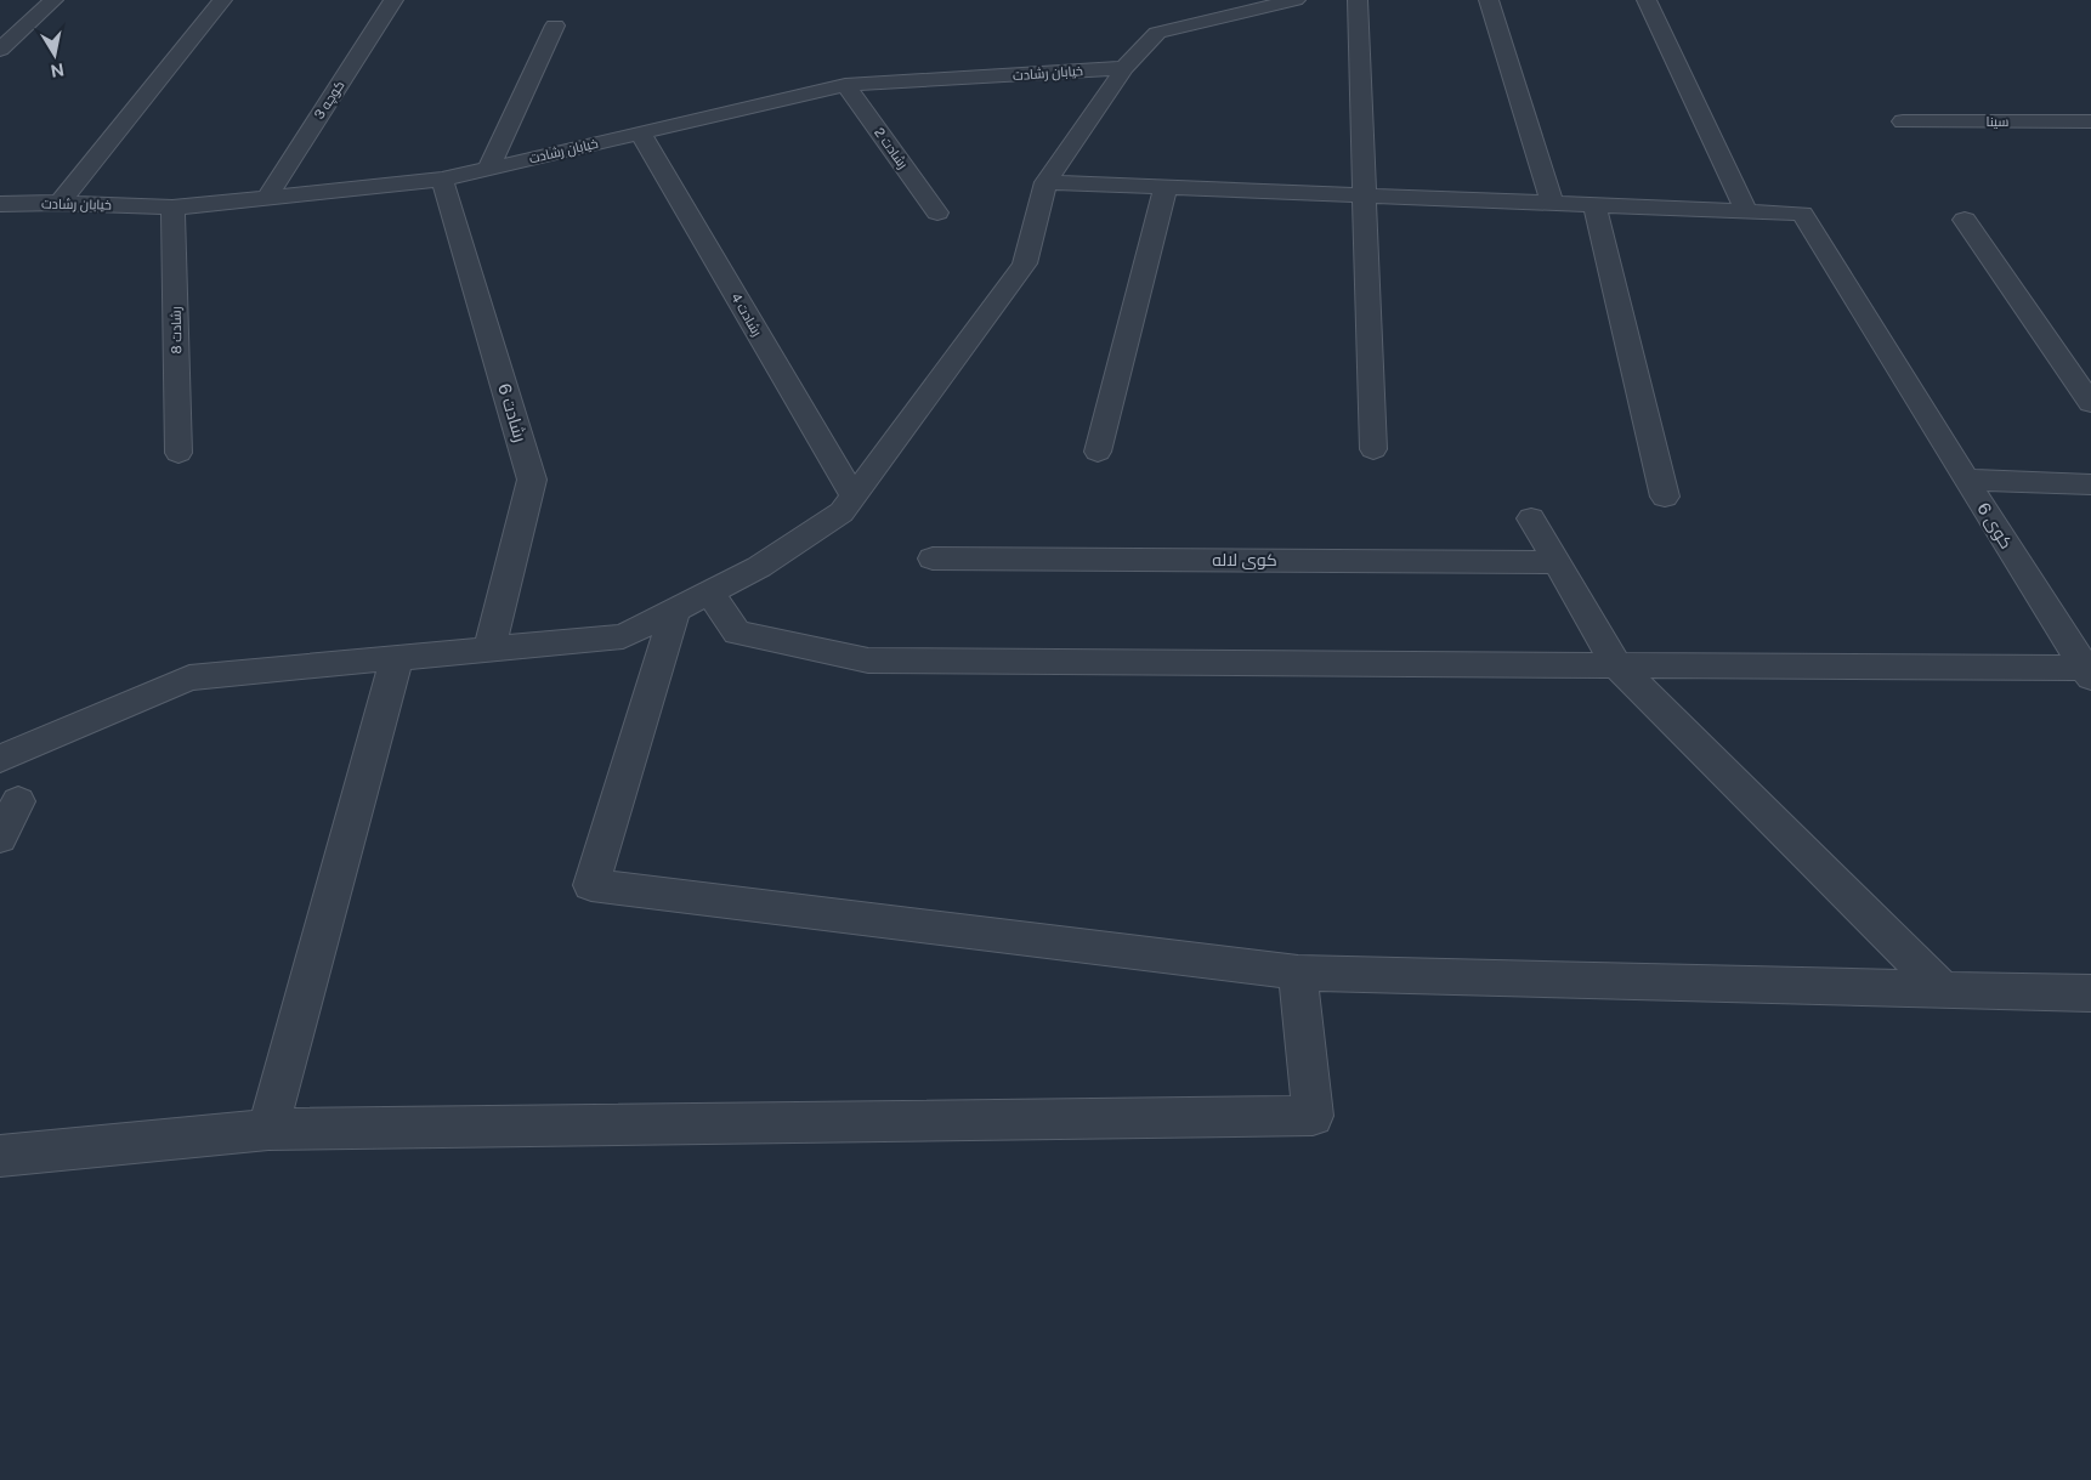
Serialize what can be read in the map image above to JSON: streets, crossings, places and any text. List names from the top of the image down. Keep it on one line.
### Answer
{"streets":{"street":["خیابان رشادت","کوچه 3","سینا","رشادت 2","رشادت 4","رشادت 8","رشادت 6","کوی 6","کوی لاله"]},"crossings":[["خیابان رشادت","کوچه 3"],["خیابان رشادت","رشادت 2"],["خیابان رشادت","رشادت 4"],["خیابان رشادت","رشادت 8"],["خیابان رشادت","رشادت 6"]],"north":"bottom"}
